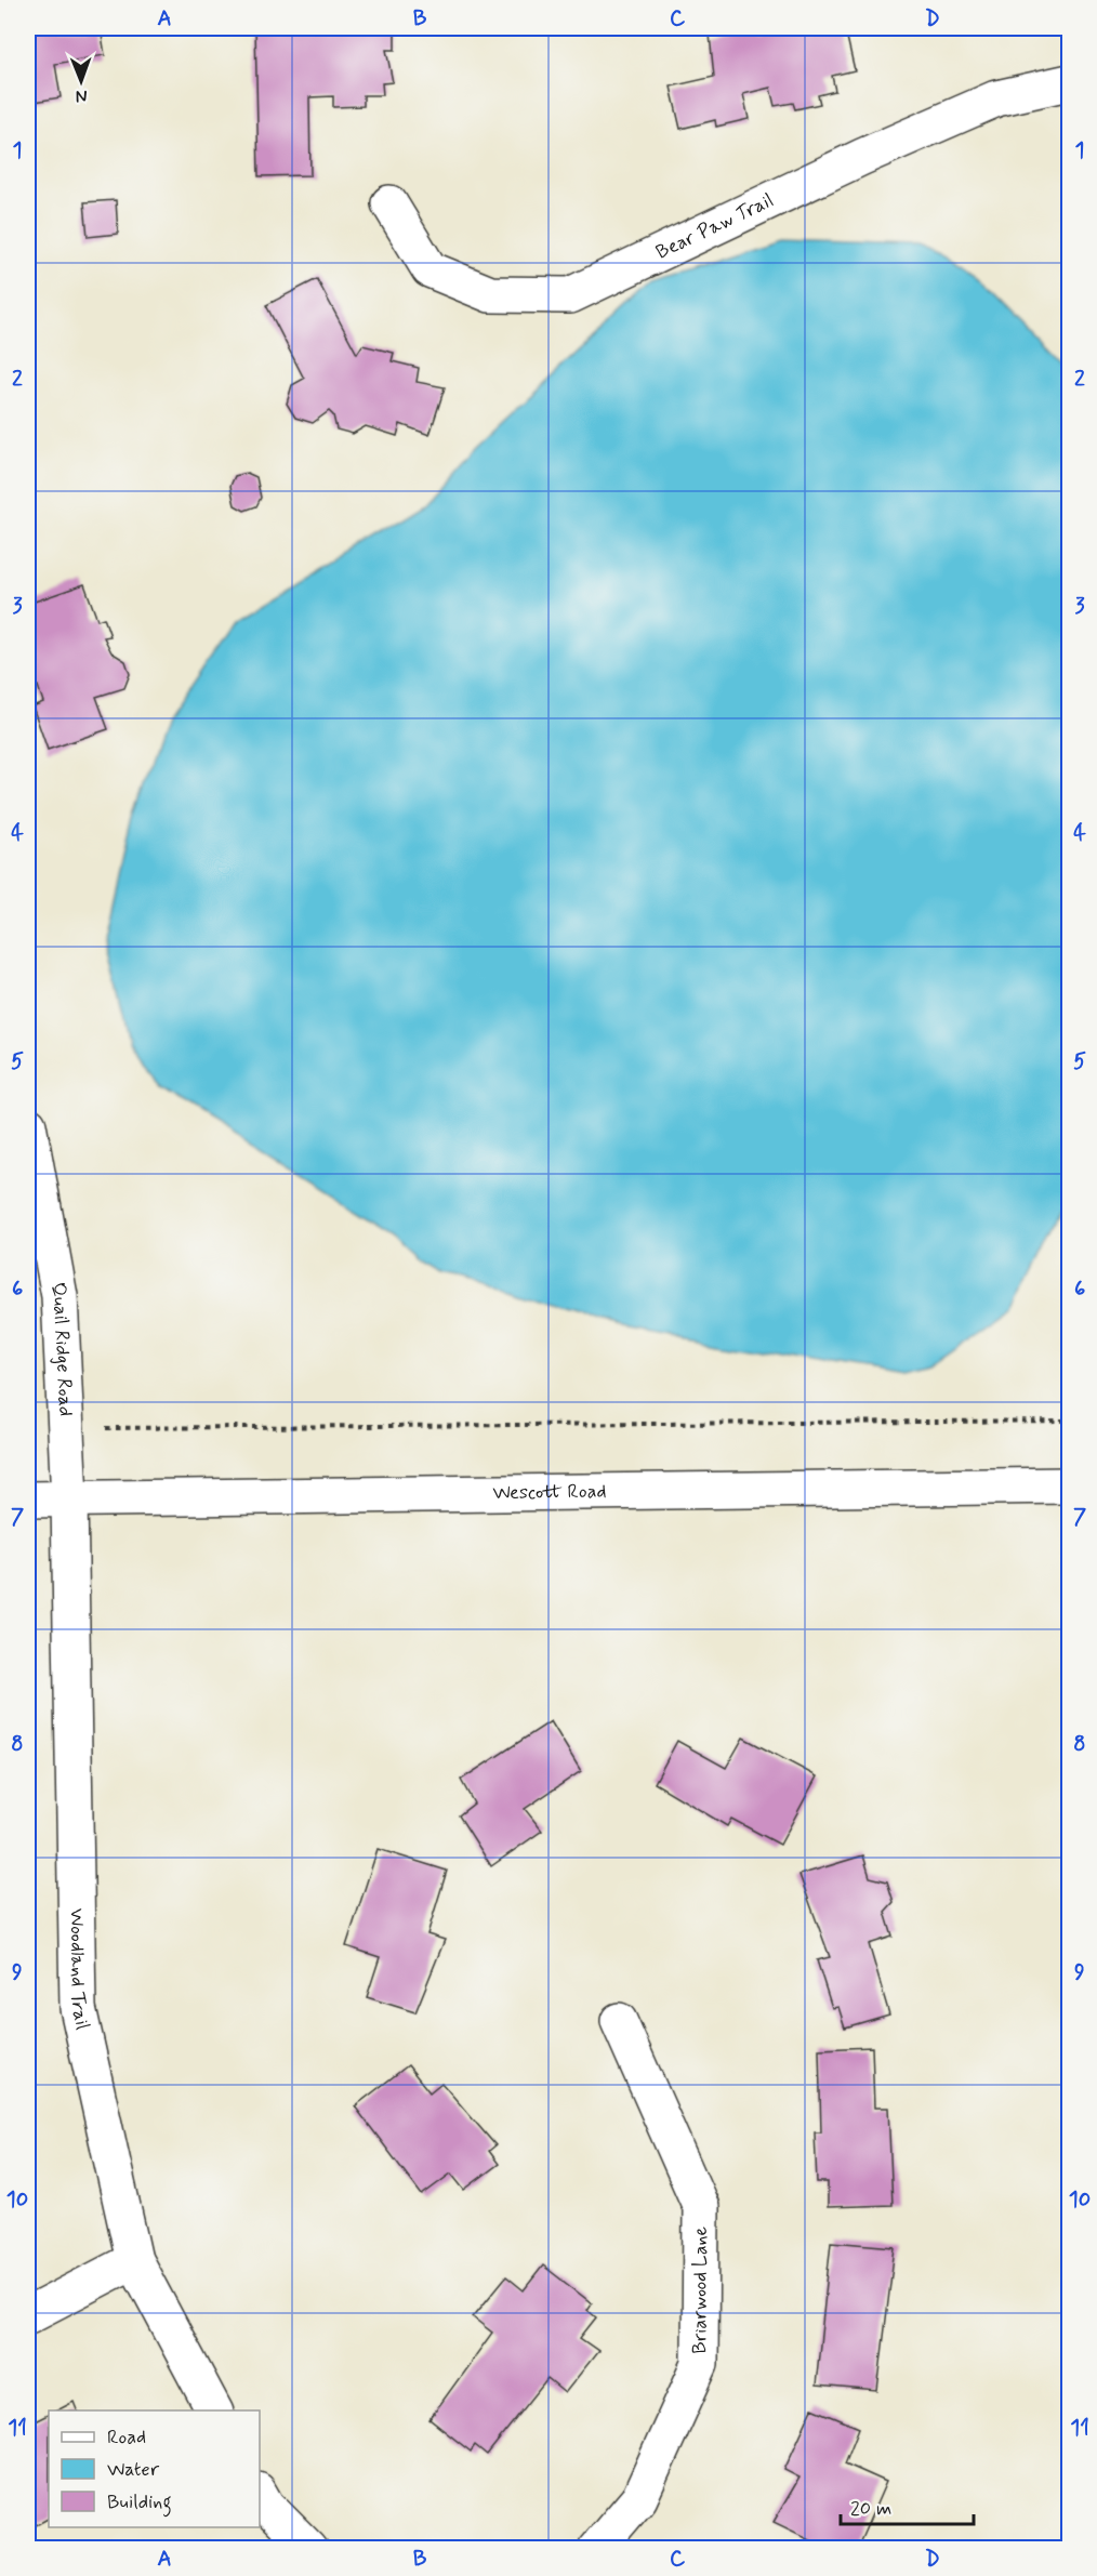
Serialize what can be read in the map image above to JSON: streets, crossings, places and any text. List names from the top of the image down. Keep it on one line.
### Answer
{"streets":{"street":["Bear Paw Trail","Quail Ridge Road","Wescott Road","Woodland Trail","Briarwood Lane"]},"crossings":[["Quail Ridge Road","Wescott Road"],["Quail Ridge Road","Woodland Trail"],["Wescott Road","Woodland Trail"]],"legend":["Road","Water","Building"],"scale_bar":"20 m","north":"bottom","grid":{"columns":["A","B","C","D"],"rows":["1","2","3","4","5","6","7","8","9","10","11"]}}
